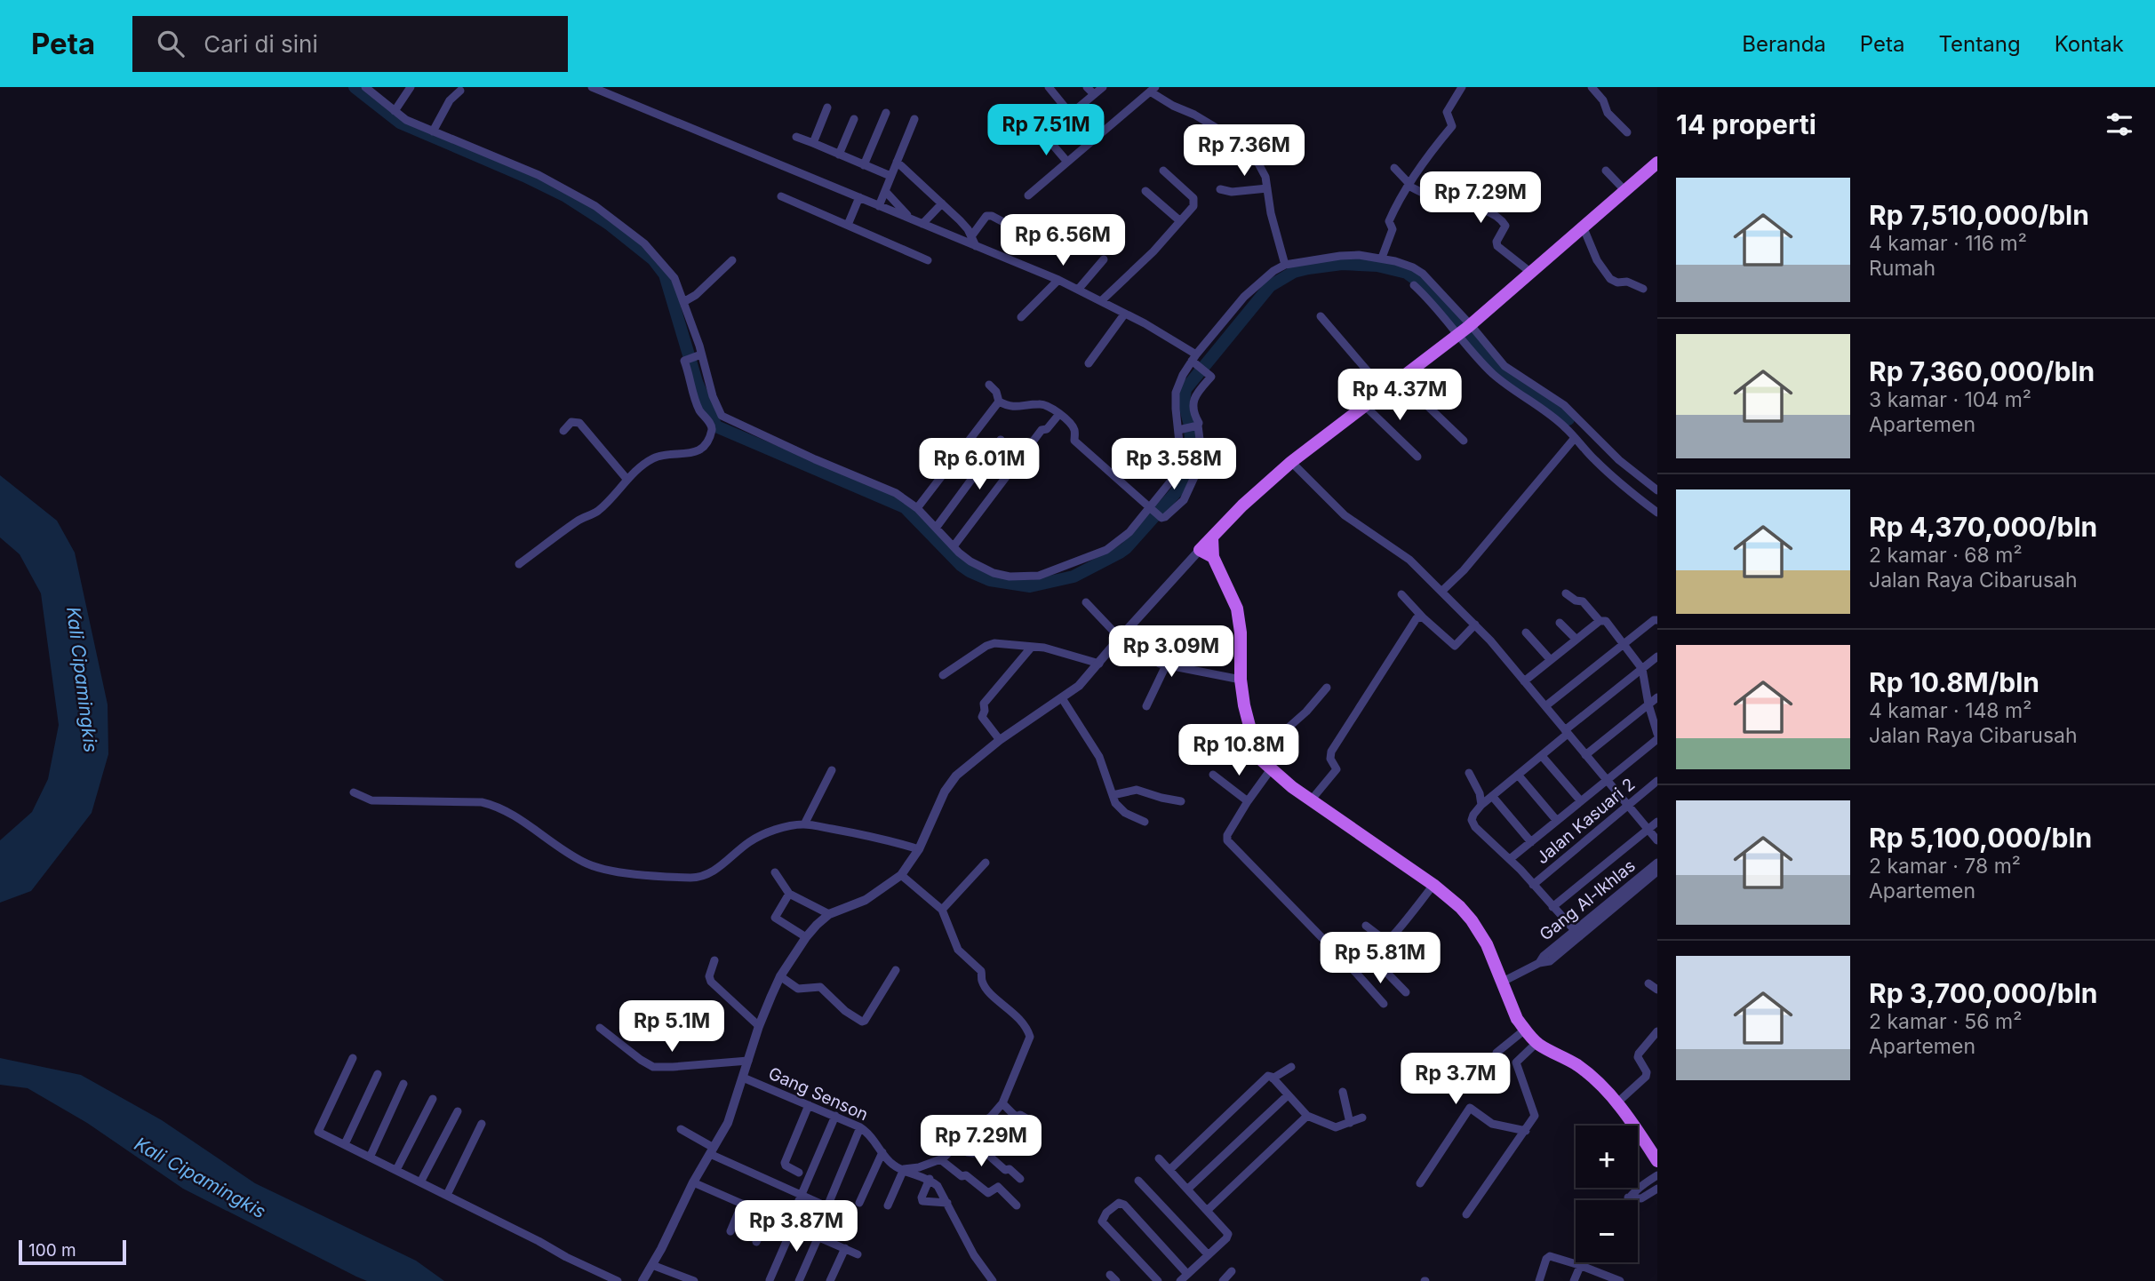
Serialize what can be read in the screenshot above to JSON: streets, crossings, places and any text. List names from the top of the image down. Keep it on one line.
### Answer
{"streets":{"street":["Jalan Kasuari 2","Gang Al-Ikhlas","Gang Senson"]},"water":["Kali Cipamingkis"],"scale_bar":"100 m","page":{"header":"Peta","search":"Cari di sini","nav":["Beranda","Peta","Tentang","Kontak"],"heading":"14 properti","price":["Rp 7.51M","Rp 7.36M","Rp 7.29M","Rp 6.56M","Rp 4.37M","Rp 6.01M","Rp 3.58M","Rp 3.09M","Rp 10.8M","Rp 5.81M","Rp 5.1M","Rp 3.7M","Rp 7.29M","Rp 3.87M"],"list":[{"name":"Rp 7,510,000/bln","note":"4 kamar · 116 m² · Rumah"},{"name":"Rp 7,360,000/bln","note":"3 kamar · 104 m² · Apartemen"},{"name":"Rp 4,370,000/bln","note":"2 kamar · 68 m² · Jalan Raya Cibarusah"},{"name":"Rp 10.8M/bln","note":"4 kamar · 148 m² · Jalan Raya Cibarusah"},{"name":"Rp 5,100,000/bln","note":"2 kamar · 78 m² · Apartemen"},{"name":"Rp 3,700,000/bln","note":"2 kamar · 56 m² · Apartemen"}],"map_buttons":["+","−"],"scale":"100 m"}}
